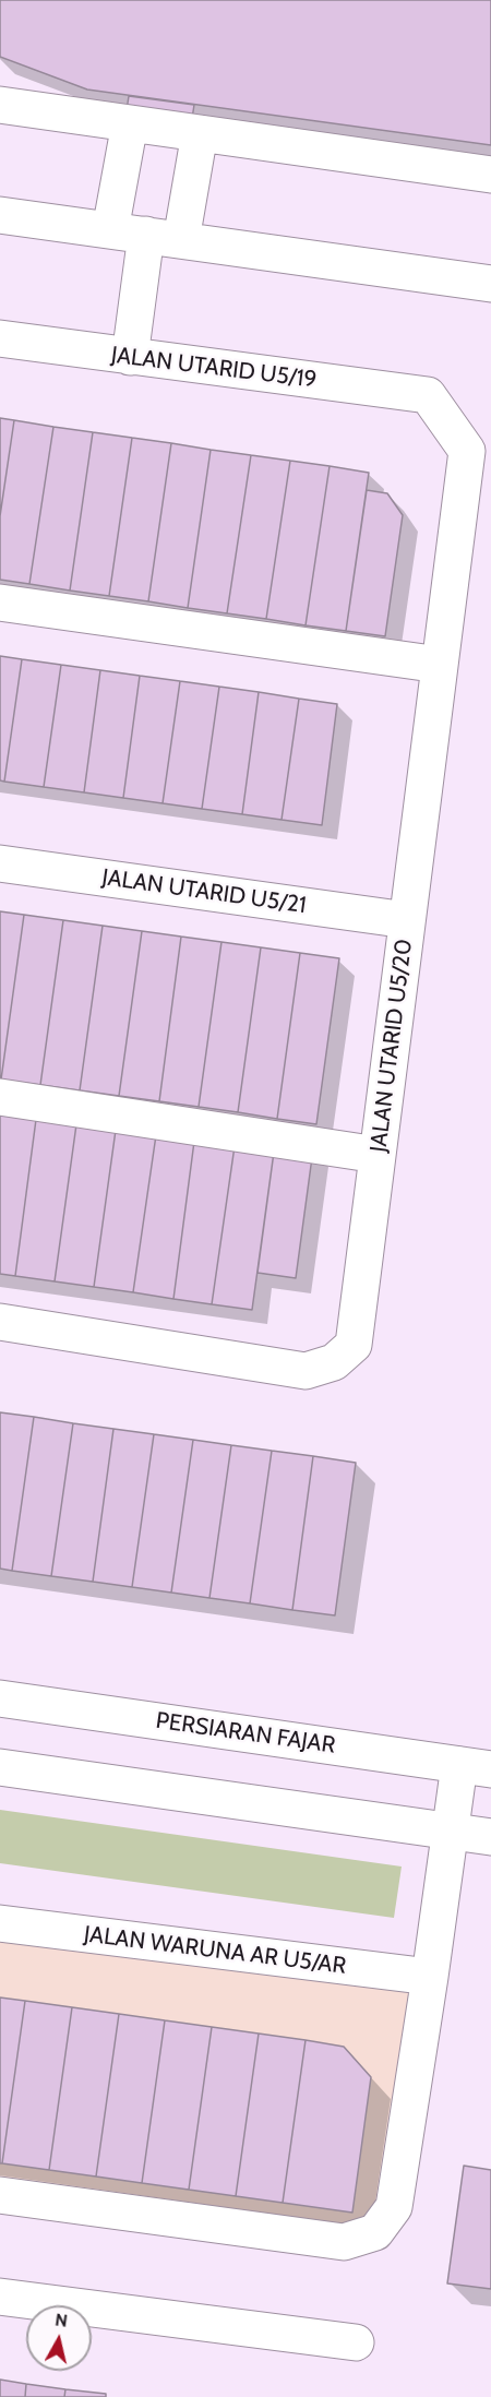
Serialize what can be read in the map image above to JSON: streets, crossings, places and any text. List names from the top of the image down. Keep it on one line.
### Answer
{"streets":{"street":["JALAN UTARID U5/19","JALAN UTARID U5/21","JALAN UTARID U5/20","PERSIARAN FAJAR","JALAN WARUNA AR U5/AR"]},"crossings":[["JALAN UTARID U5/19","JALAN UTARID U5/20"],["JALAN UTARID U5/21","JALAN UTARID U5/20"]],"north":"top"}
